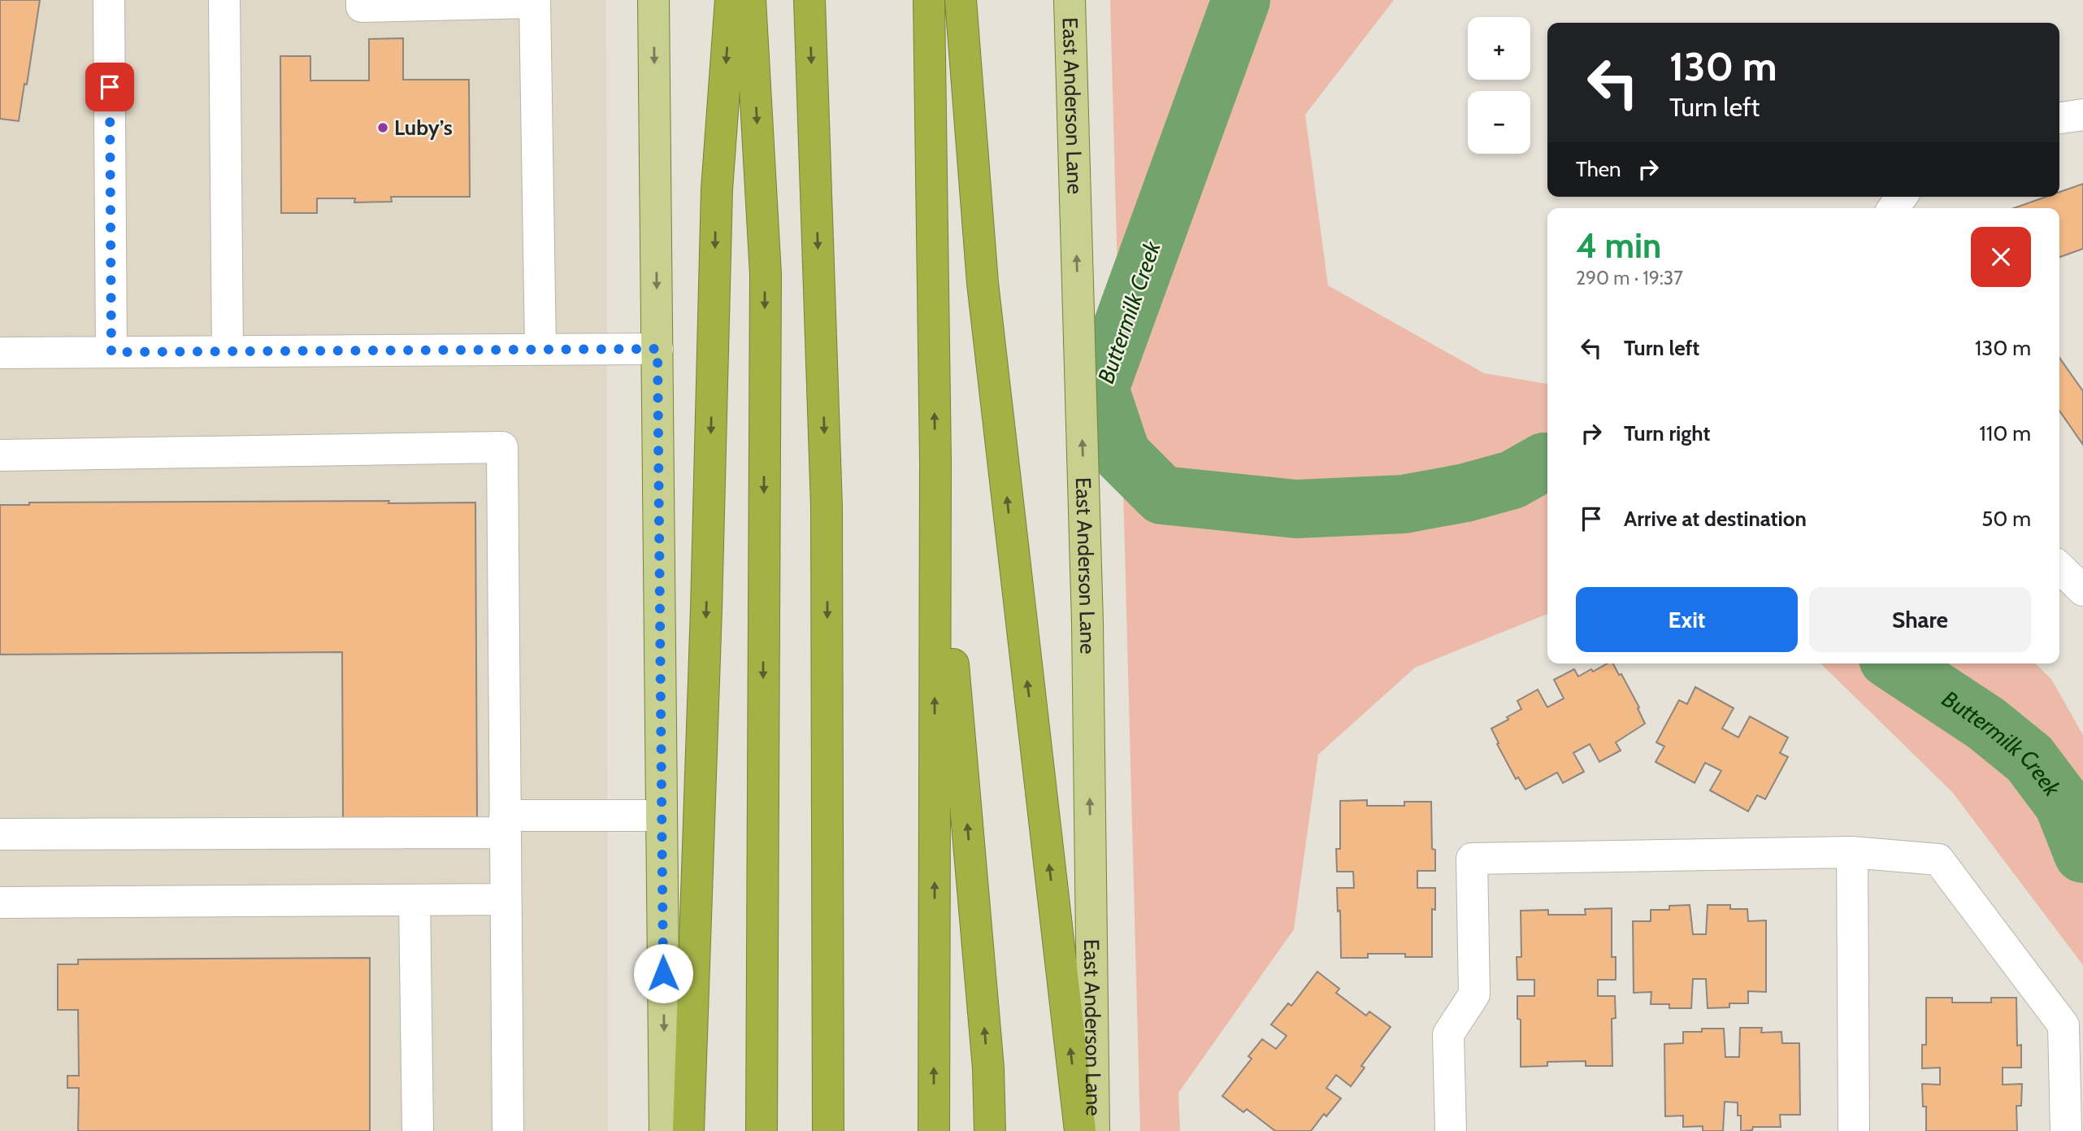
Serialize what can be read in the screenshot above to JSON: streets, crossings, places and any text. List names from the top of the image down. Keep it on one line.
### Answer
{"streets":{"main road":["East Anderson Lane"]},"one_way":["East Anderson Lane"],"water":["Buttermilk Creek"],"places":["Luby’s"],"page":{"map_buttons":["+","−"],"turn":["130 m","Turn left"],"then":"Then","heading":["4 min","290 m · 19:37"],"list":[{"name":"Turn left","value":"130 m"},{"name":"Turn right","value":"110 m"},{"name":"Arrive at destination","value":"50 m"}],"buttons":["Exit","Share"]}}
